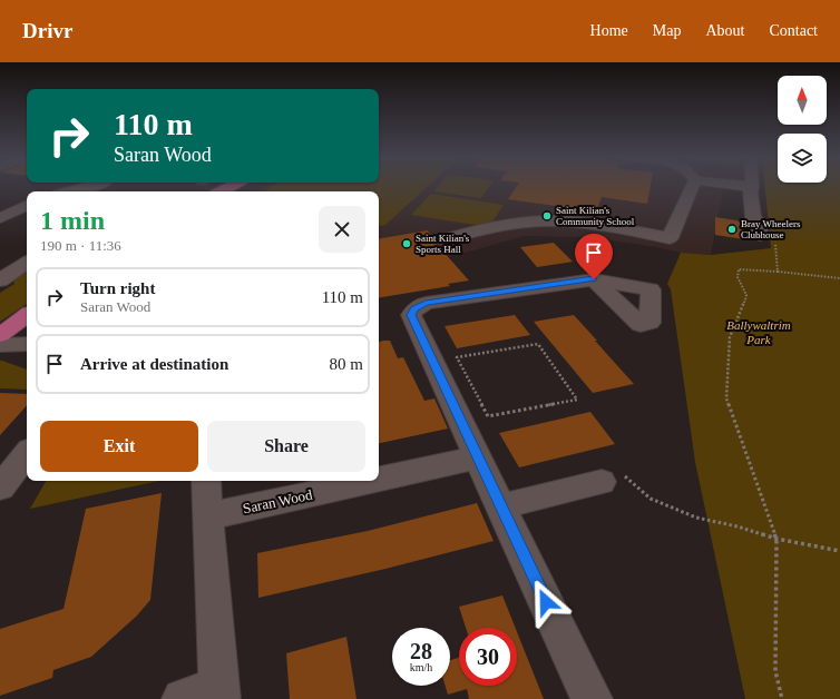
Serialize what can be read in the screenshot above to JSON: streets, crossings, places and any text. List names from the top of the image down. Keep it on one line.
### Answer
{"streets":{"street":["Saran Wood"]},"parks":["Ballywaltrim Park"],"places":["Saint Kilian's Community School","Bray Wheelers Clubhouse","Saint Kilian's Sports Hall"],"north":"top","page":{"header":"Drivr","nav":["Home","Map","About","Contact"],"turn":["110 m","Saran Wood"],"heading":["1 min","190 m · 11:36"],"list":[{"name":"Turn right","note":"Saran Wood","value":"110 m"},{"name":"Arrive at destination","value":"80 m"}],"buttons":["Exit","Share"],"speed":"28 km/h","limit":"30"}}
